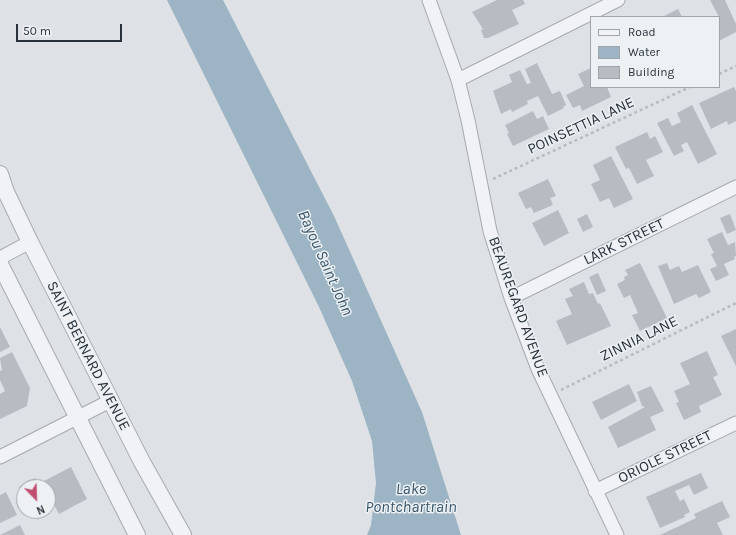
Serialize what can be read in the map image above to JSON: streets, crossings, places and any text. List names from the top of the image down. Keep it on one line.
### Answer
{"streets":{"street":["LARK STREET","BEAUREGARD AVENUE","SAINT BERNARD AVENUE","ORIOLE STREET"],"path":["POINSETTIA LANE","ZINNIA LANE"]},"crossings":[["POINSETTIA LANE","BEAUREGARD AVENUE"],["LARK STREET","BEAUREGARD AVENUE"],["BEAUREGARD AVENUE","ZINNIA LANE"],["BEAUREGARD AVENUE","ORIOLE STREET"]],"water":["Bayou Saint John","Lake Pontchartrain"],"legend":["Road","Water","Building"],"scale_bar":"50 m","north":"bottom right"}
